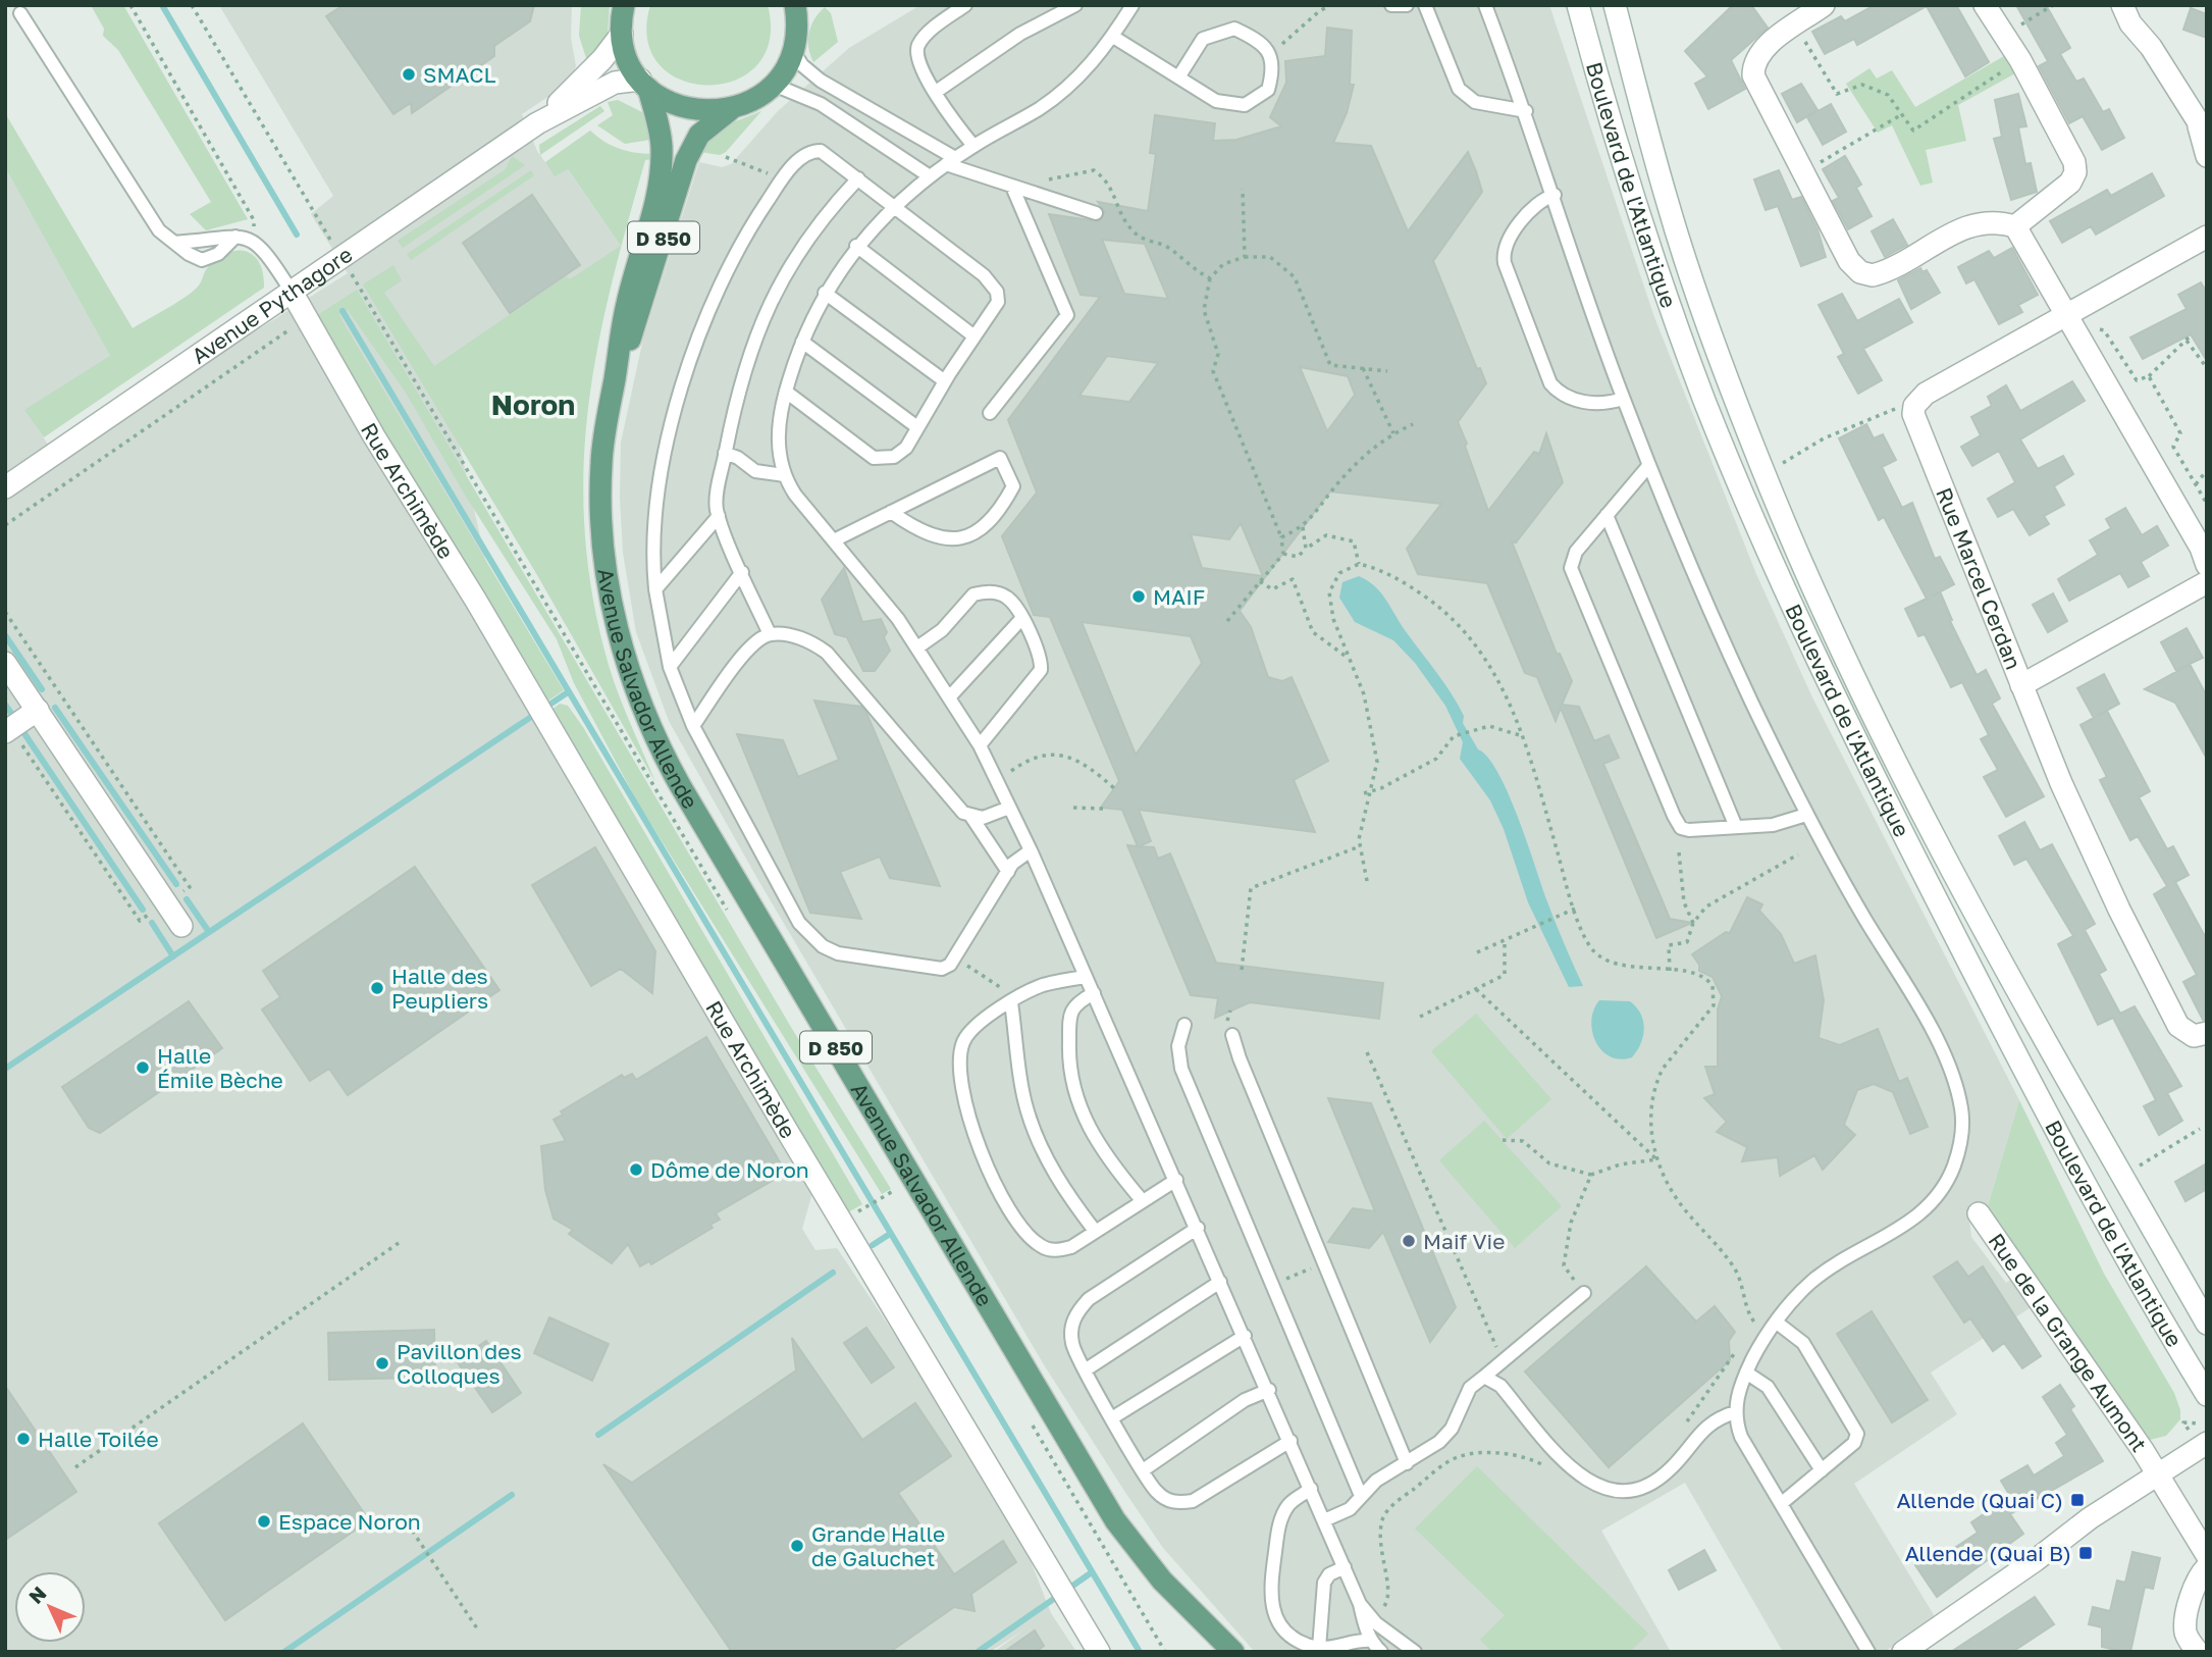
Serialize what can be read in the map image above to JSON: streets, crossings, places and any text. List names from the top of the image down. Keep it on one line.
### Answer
{"streets":{"main road":["D 850","Avenue Salvador Allende"],"street":["Boulevard de l'Atlantique","Avenue Pythagore","Rue Archimède","Rue Marcel Cerdan","Rue de la Grange Aumont"]},"crossings":[["Avenue Pythagore","Rue Archimède"],["Avenue Pythagore","Avenue Salvador Allende"]],"districts":["Noron"],"places":{"other":["SMACL","MAIF","Halle des Peupliers","Halle Émile Bèche","Dôme de Noron","Maif Vie","Pavillon des Colloques","Halle Toilée","Espace Noron","Grande Halle de Galuchet"],"transit":["Allende (Quai C)","Allende (Quai B)"]},"north":"top left"}
